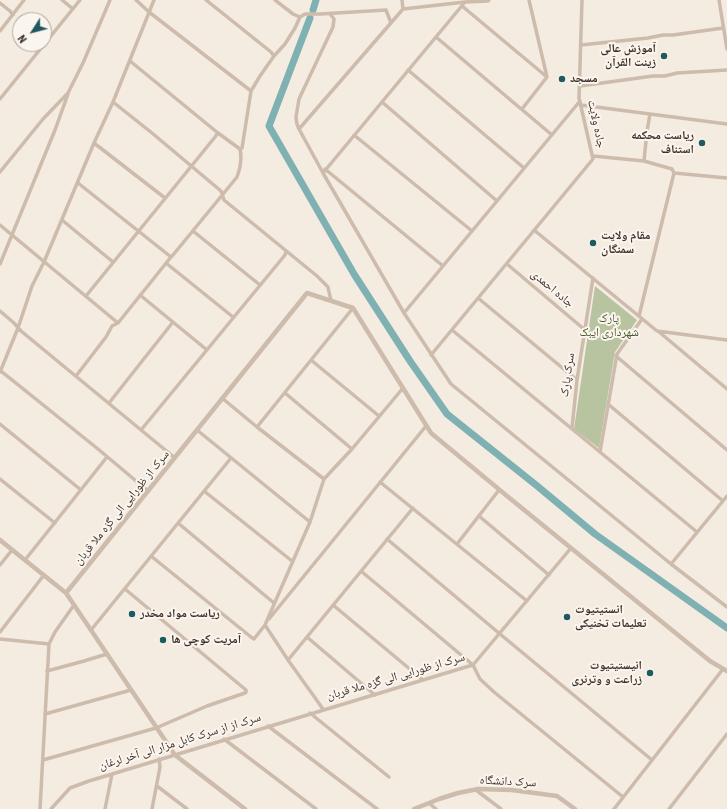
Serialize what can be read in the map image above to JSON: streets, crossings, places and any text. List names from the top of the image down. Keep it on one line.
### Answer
{"streets":{"street":["جاده ولایت","جاده احمدی","سرک پارک","سرک از ظورایی الی گزه ملا قربان","سرک از از سرک کابل مزار الی آخر لرغان","سرک دانشگاه"]},"crossings":[["جاده ولایت","جاده احمدی"],["جاده احمدی","سرک پارک"],["سرک از ظورایی الی گزه ملا قربان","سرک از از سرک کابل مزار الی آخر لرغان"]],"parks":["پارک شهرداری ایبک"],"places":["آموزش عالی زینت القرآن","مسجد","ریاست محکمه استناف","مقام ولایت سمنگان","ریاست مواد مخدر","انستیتیوت تعلیمات تخنیکی","آمریت کوچی ها","انیستیتیوت زراعت و وترنری"],"north":"bottom left"}
